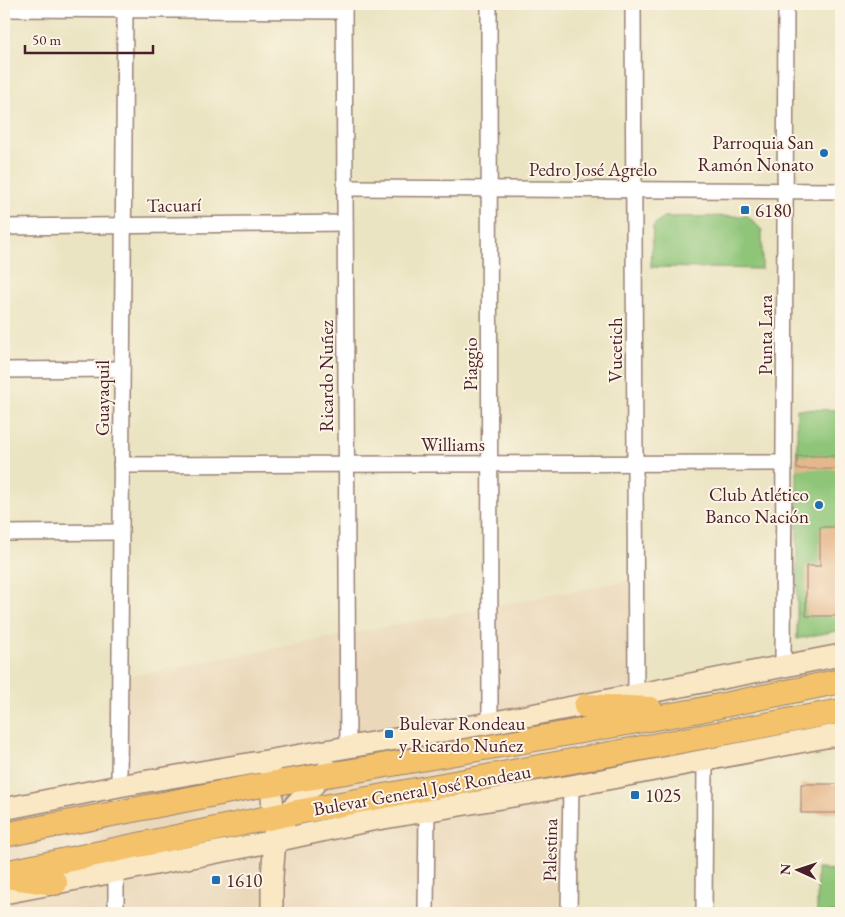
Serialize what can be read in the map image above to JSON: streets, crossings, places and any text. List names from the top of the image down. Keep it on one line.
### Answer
{"streets":{"main road":["Bulevar General José Rondeau"],"street":["Pedro José Agrelo","Tacuarí","Punta Lara","Vucetich","Piaggio","Ricardo Nuñez","Guayaquil","Williams","Palestina"]},"crossings":[["Pedro José Agrelo","Punta Lara"],["Pedro José Agrelo","Vucetich"],["Pedro José Agrelo","Piaggio"],["Pedro José Agrelo","Ricardo Nuñez"],["Tacuarí","Ricardo Nuñez"],["Tacuarí","Guayaquil"],["Punta Lara","Williams"],["Punta Lara","Bulevar General José Rondeau"],["Vucetich","Williams"],["Vucetich","Bulevar General José Rondeau"],["Piaggio","Williams"],["Piaggio","Bulevar General José Rondeau"],["Ricardo Nuñez","Williams"],["Ricardo Nuñez","Bulevar General José Rondeau"],["Guayaquil","Williams"],["Guayaquil","Bulevar General José Rondeau"],["Bulevar General José Rondeau","Palestina"]],"places":{"other":["Parroquia San Ramón Nonato","Club Atlético Banco Nación"],"transit":["6180","Bulevar Rondeau y Ricardo Nuñez","1025","1610"]},"scale_bar":"50 m","north":"left"}
